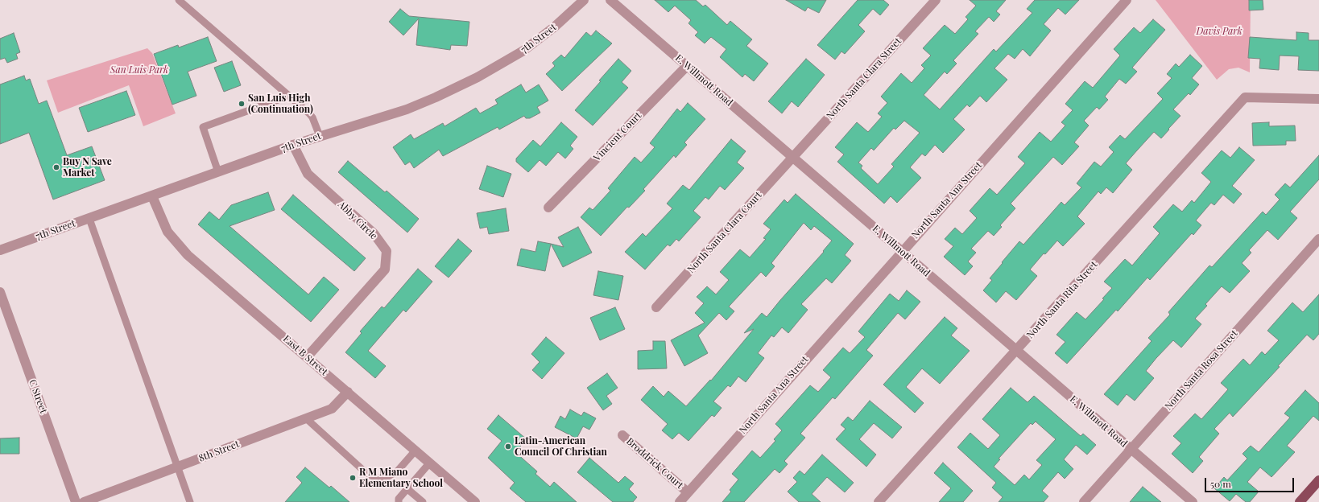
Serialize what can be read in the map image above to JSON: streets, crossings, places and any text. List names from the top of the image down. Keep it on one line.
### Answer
{"streets":{"street":["7th Street","North Santa Clara Street","E. Willmott Road","Vincient Court","North Santa Ana Street","Abby Circle","North Santa Clara Court","North Santa Rita Street","East B Street","North Santa Rosa Street","C Street","8th Street","Broddrick Court"]},"crossings":[["7th Street","Abby Circle"],["7th Street","East B Street"],["North Santa Clara Street","E. Willmott Road"],["North Santa Clara Street","North Santa Clara Court"],["E. Willmott Road","Vincient Court"],["E. Willmott Road","North Santa Ana Street"],["E. Willmott Road","North Santa Clara Court"],["E. Willmott Road","North Santa Rita Street"],["E. Willmott Road","North Santa Rosa Street"],["North Santa Ana Street","Broddrick Court"],["Abby Circle","East B Street"],["East B Street","8th Street"]],"parks":["Davis Park","San Luis Park"],"places":["San Luis High (Continuation)","Buy N Save Market","Latin-American Council Of Christian","R M Miano Elementary School"],"scale_bar":"50 m"}
